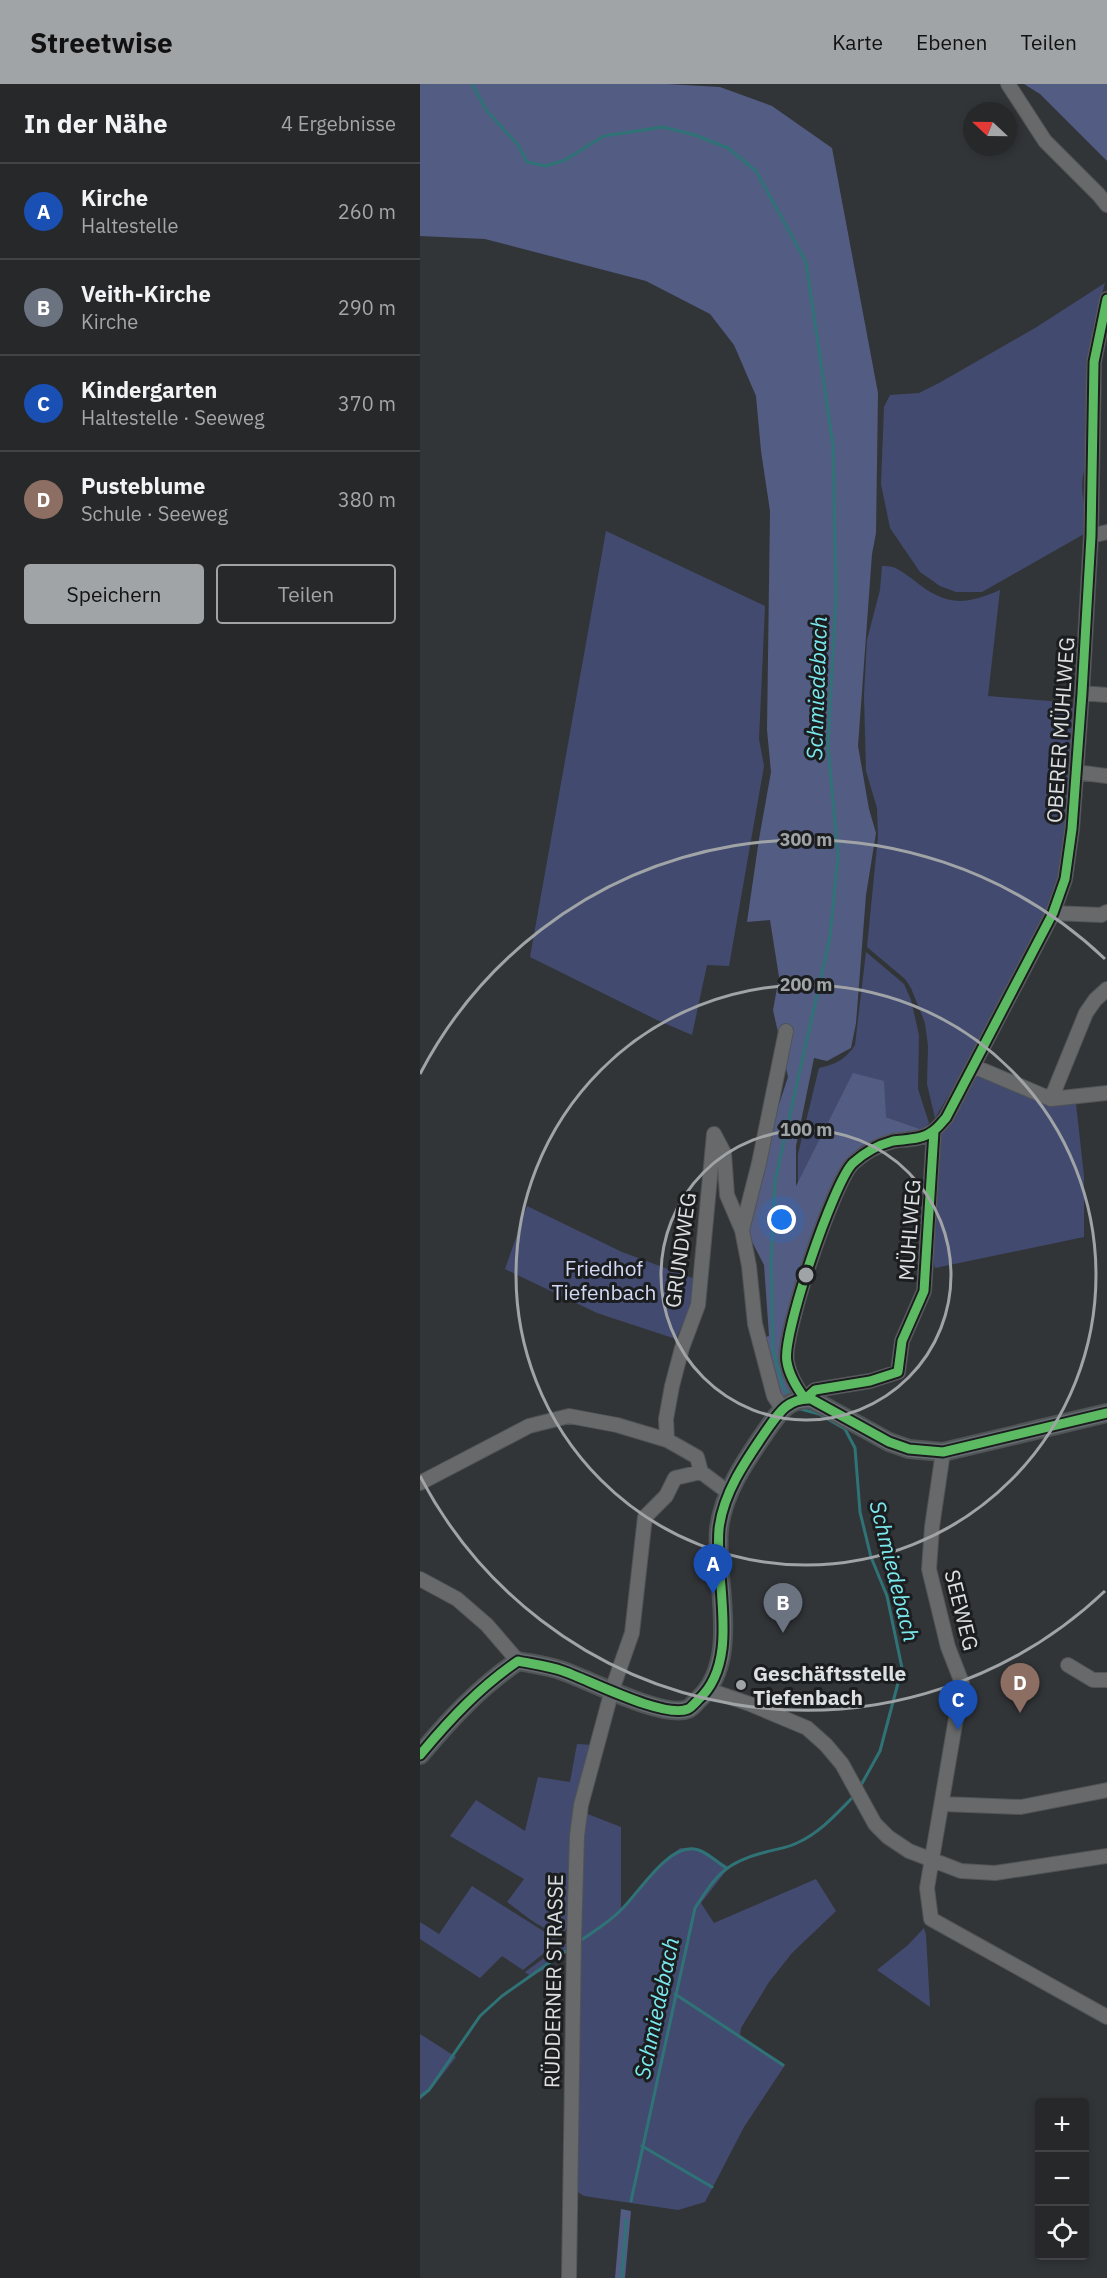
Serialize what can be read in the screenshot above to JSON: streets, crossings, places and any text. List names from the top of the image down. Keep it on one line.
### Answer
{"streets":{"street":["OBERER MÜHLWEG","MÜHLWEG","GRUNDWEG","SEEWEG","RÜDDERNER STRASSE"]},"crossings":[["OBERER MÜHLWEG","MÜHLWEG"]],"water":["Schmiedebach"],"parks":["Friedhof Tiefenbach"],"places":["Geschäftsstelle Tiefenbach"],"north":"left","page":{"header":"Streetwise","nav":["Karte","Ebenen","Teilen"],"heading":["In der Nähe","4 Ergebnisse"],"list":[{"mark":"A","name":"Kirche","note":"Haltestelle","value":"260 m"},{"mark":"B","name":"Veith-Kirche","note":"Kirche","value":"290 m"},{"mark":"C","name":"Kindergarten","note":"Haltestelle · Seeweg","value":"370 m"},{"mark":"D","name":"Pusteblume","note":"Schule · Seeweg","value":"380 m"}],"buttons":["Speichern","Teilen"],"pins":["A","B","D","C"],"map_buttons":["+","−"]},"rings":["300 m","200 m","100 m"]}
